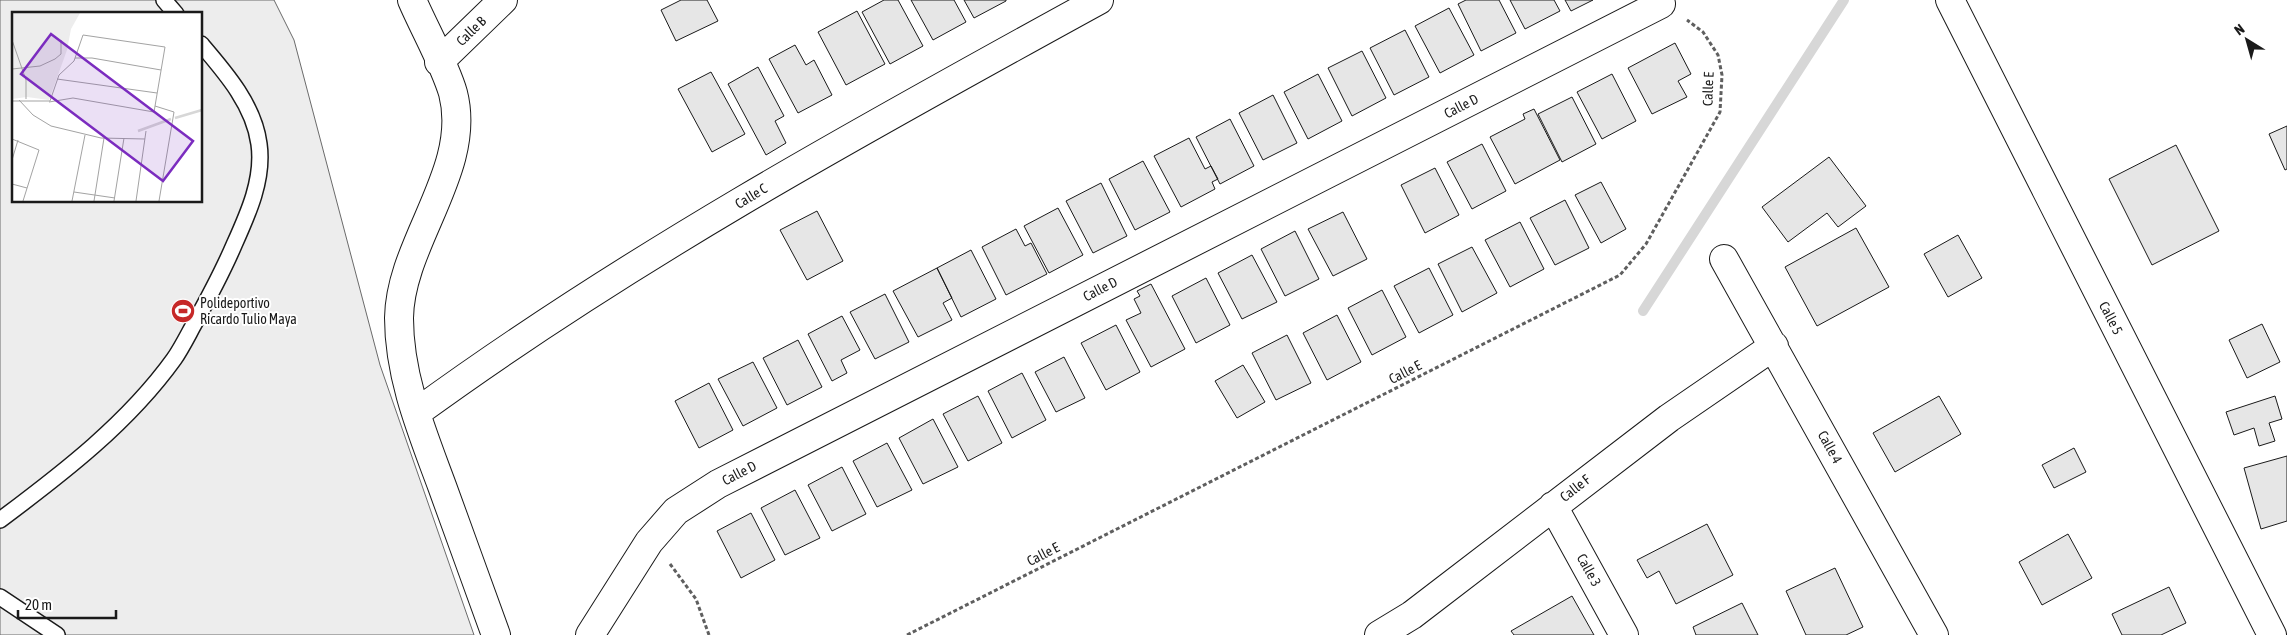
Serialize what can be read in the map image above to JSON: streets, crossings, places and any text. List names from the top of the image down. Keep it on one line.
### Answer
{"streets":{"street":["Calle B","Calle D","Calle C","Calle 5","Calle 4","Calle F","Calle 3"],"path":["Calle E"]},"crossings":[["Calle E","Calle D"],["Calle 4","Calle F"],["Calle F","Calle 3"]],"places":{"sports":["Polideportivo Ricardo Tulio Maya"]},"scale_bar":"20 m","north":"top left"}
